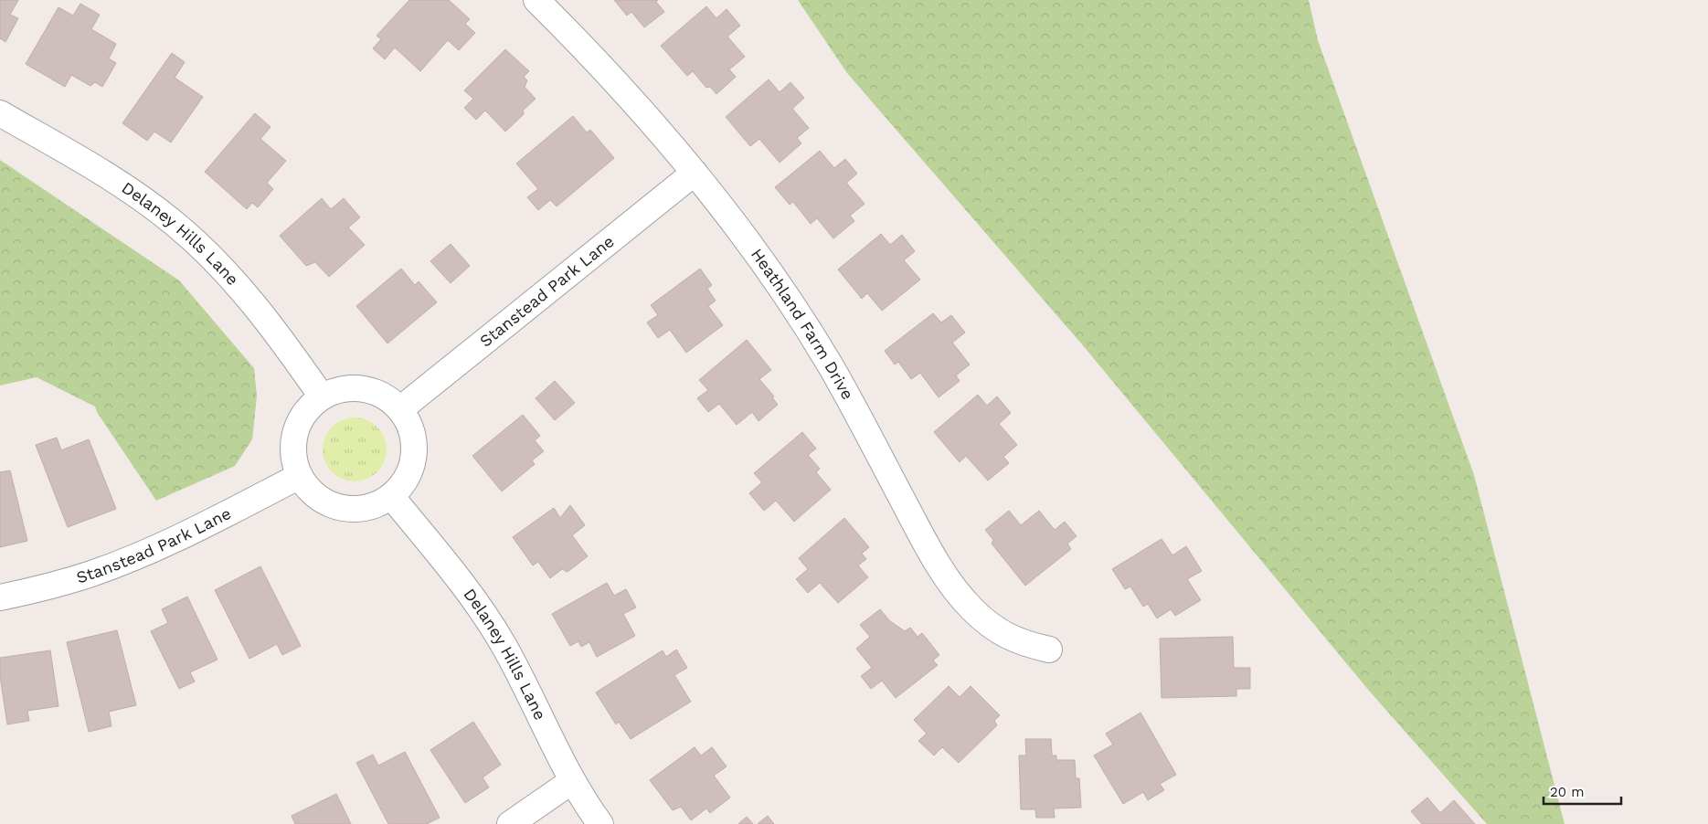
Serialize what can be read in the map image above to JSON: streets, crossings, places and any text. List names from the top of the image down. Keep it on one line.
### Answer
{"streets":{"street":["Delaney Hills Lane","Stanstead Park Lane","Heathland Farm Drive"]},"crossings":[["Delaney Hills Lane","Stanstead Park Lane"],["Stanstead Park Lane","Heathland Farm Drive"]],"scale_bar":"20 m"}
